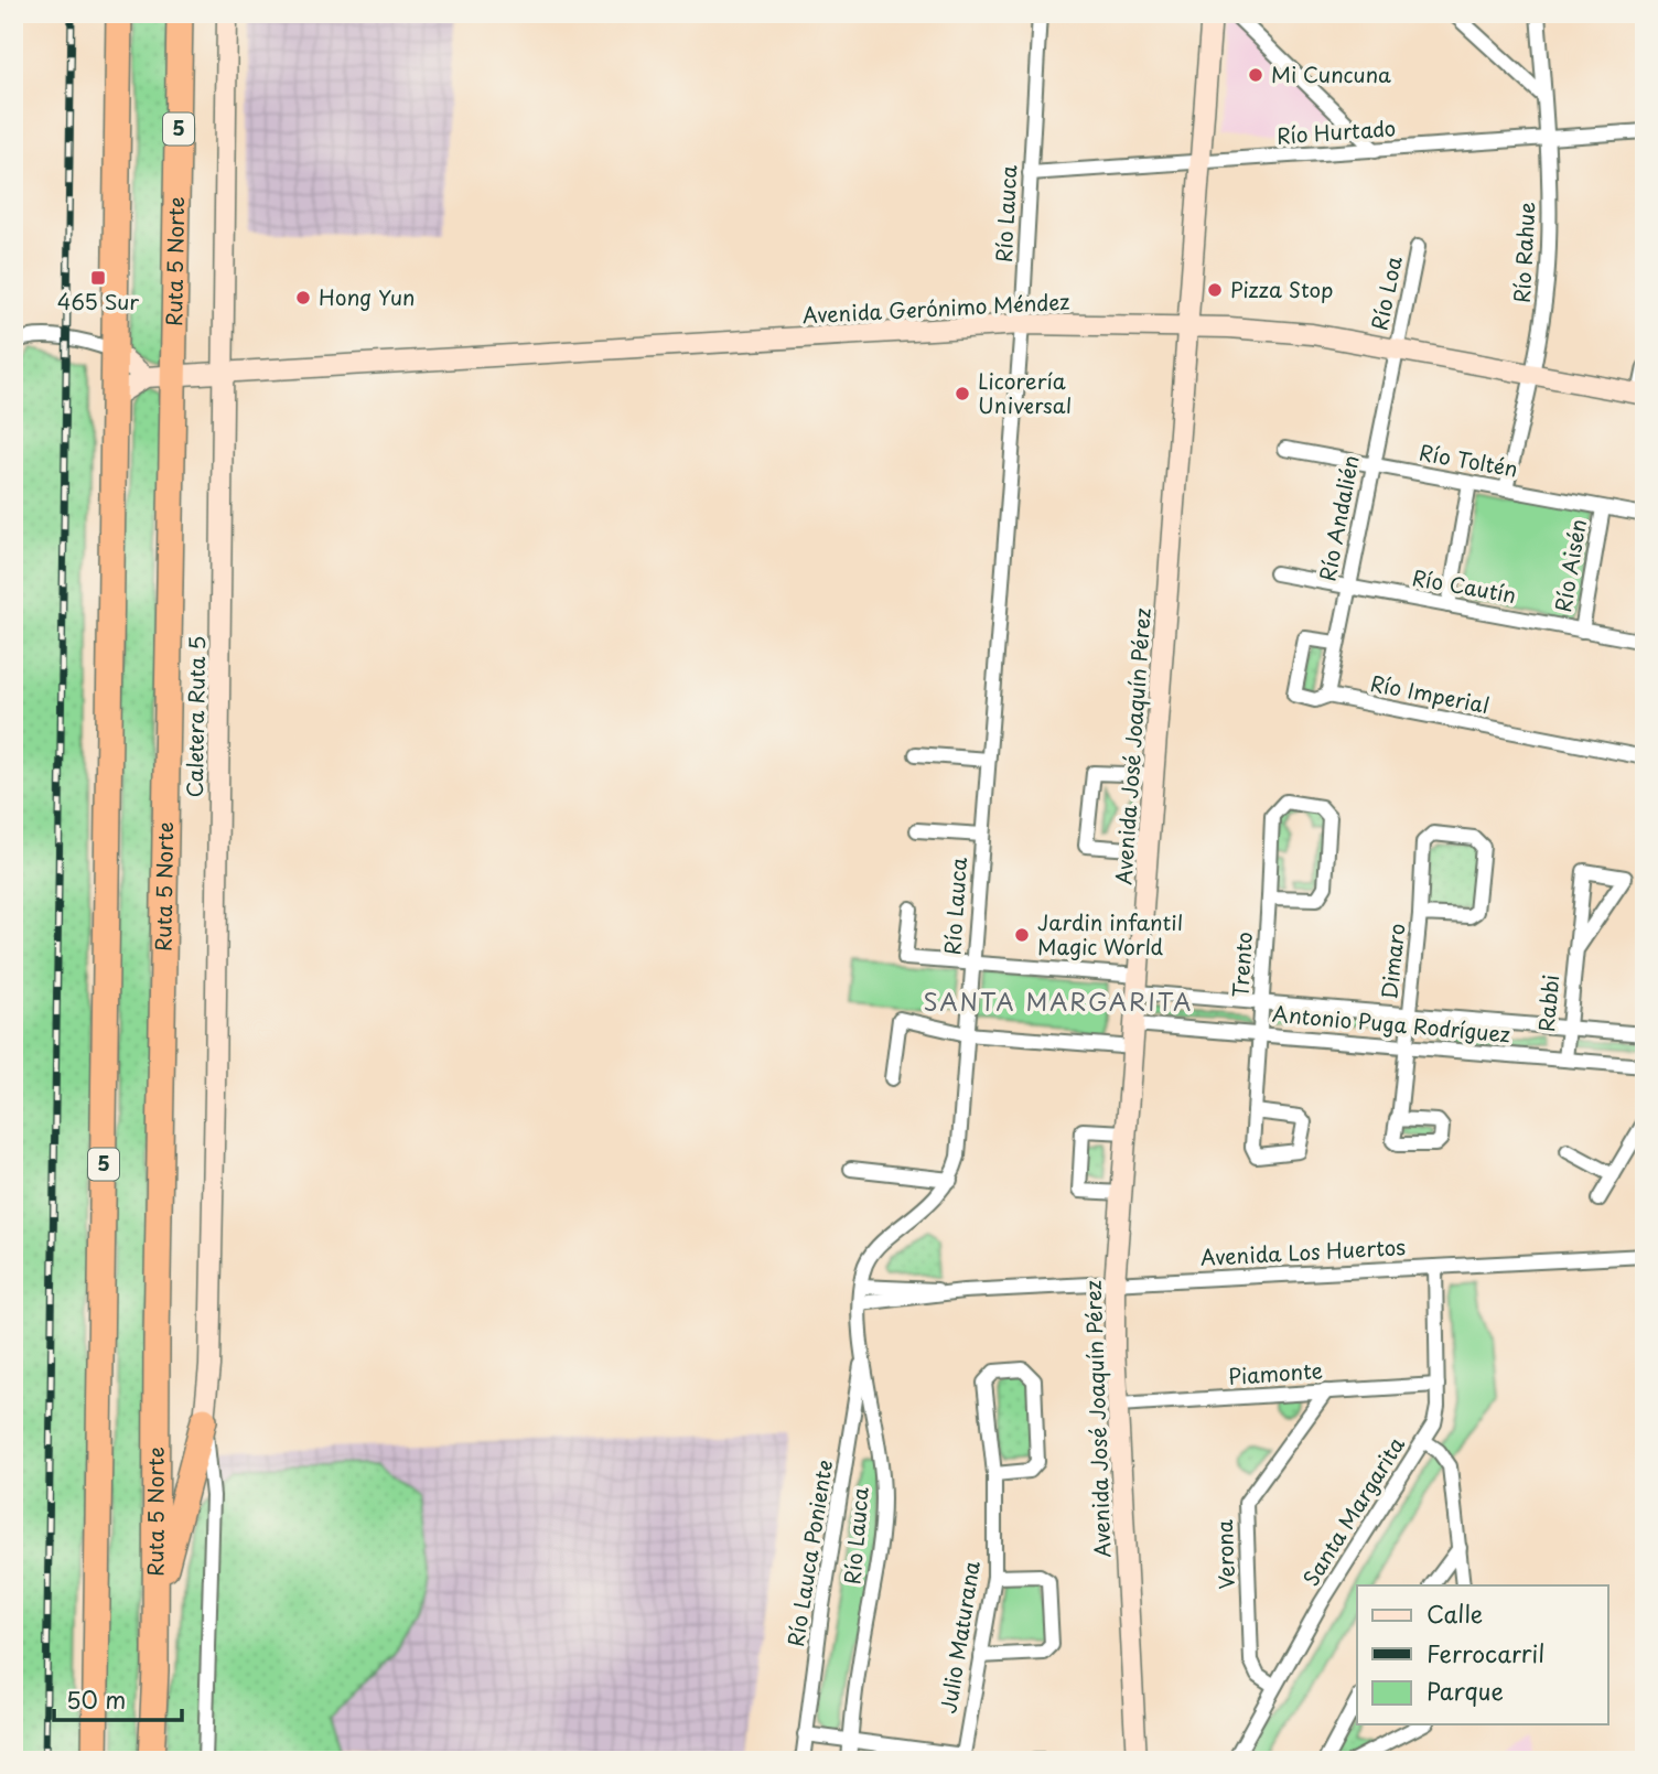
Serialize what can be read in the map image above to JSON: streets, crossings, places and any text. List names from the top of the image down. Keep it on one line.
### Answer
{"streets":{"highway":["5","Ruta 5 Norte"],"main road":["Avenida Gerónimo Méndez","Caletera Ruta 5","Avenida José Joaquín Pérez"],"street":["Río Hurtado","Río Lauca","Río Rahue","Río Loa","Río Toltén","Río Andalién","Río Aisén","Río Cautín","Río Imperial","Dimaro","Trento","Rabbi","Antonio Puga Rodríguez","Avenida Los Huertos","Piamonte","Santa Margarita","Río Lauca Poniente","Verona","Julio Maturana"]},"crossings":[["Río Hurtado","Río Lauca"],["Río Hurtado","Río Rahue"],["Río Hurtado","Avenida José Joaquín Pérez"],["Río Lauca","Avenida Gerónimo Méndez"],["Río Lauca","Antonio Puga Rodríguez"],["Río Lauca","Avenida Los Huertos"],["Río Lauca","Río Lauca Poniente"],["Río Rahue","Avenida Gerónimo Méndez"],["Río Rahue","Río Toltén"],["Ruta 5 Norte","Avenida Gerónimo Méndez"],["Río Loa","Avenida Gerónimo Méndez"],["Río Loa","Río Andalién"],["Avenida Gerónimo Méndez","Río Andalién"],["Avenida Gerónimo Méndez","Caletera Ruta 5"],["Avenida Gerónimo Méndez","Avenida José Joaquín Pérez"],["Río Toltén","Río Andalién"],["Río Toltén","Río Aisén"],["Río Andalién","Río Cautín"],["Río Andalién","Río Imperial"],["Río Aisén","Río Cautín"],["Avenida José Joaquín Pérez","Antonio Puga Rodríguez"],["Avenida José Joaquín Pérez","Avenida Los Huertos"],["Avenida José Joaquín Pérez","Piamonte"],["Dimaro","Antonio Puga Rodríguez"],["Trento","Antonio Puga Rodríguez"],["Rabbi","Antonio Puga Rodríguez"],["Avenida Los Huertos","Santa Margarita"],["Piamonte","Santa Margarita"],["Piamonte","Verona"],["Santa Margarita","Verona"]],"districts":["SANTA MARGARITA"],"places":{"other":["Mi Cuncuna","Pizza Stop","Hong Yun","Licorería Universal","Jardin infantil Magic World"],"transit":["465 Sur"]},"legend":["Calle","Ferrocarril","Parque"],"scale_bar":"50 m"}
